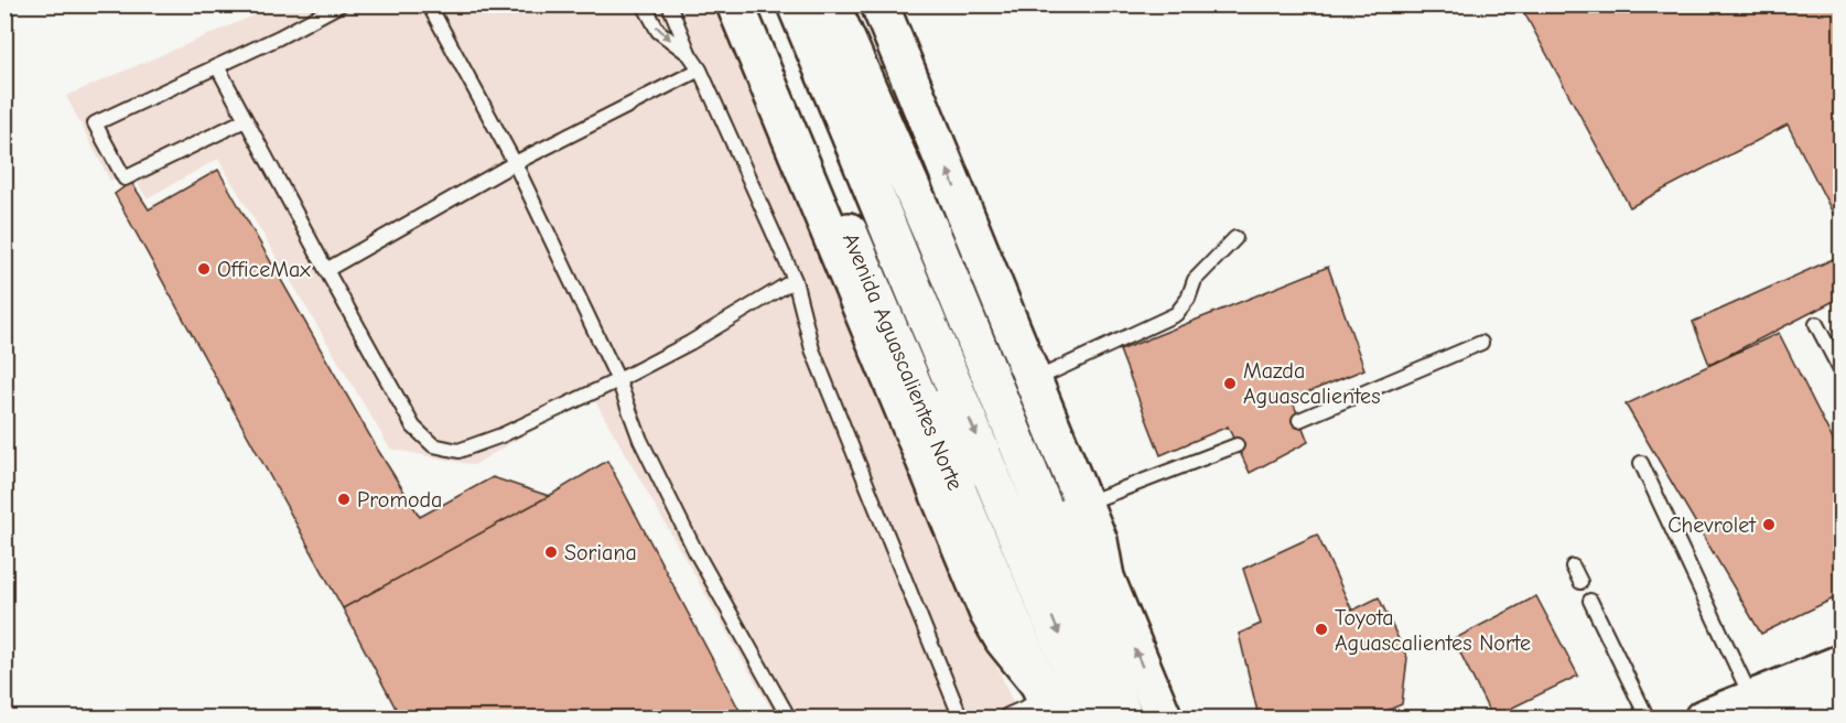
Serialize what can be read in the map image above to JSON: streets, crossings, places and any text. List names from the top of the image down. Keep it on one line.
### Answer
{"streets":{"main road":["Avenida Aguascalientes Norte"]},"places":["OfficeMax","Mazda Aguascalientes","Promoda","Chevrolet","Soriana","Toyota Aguascalientes Norte"]}
